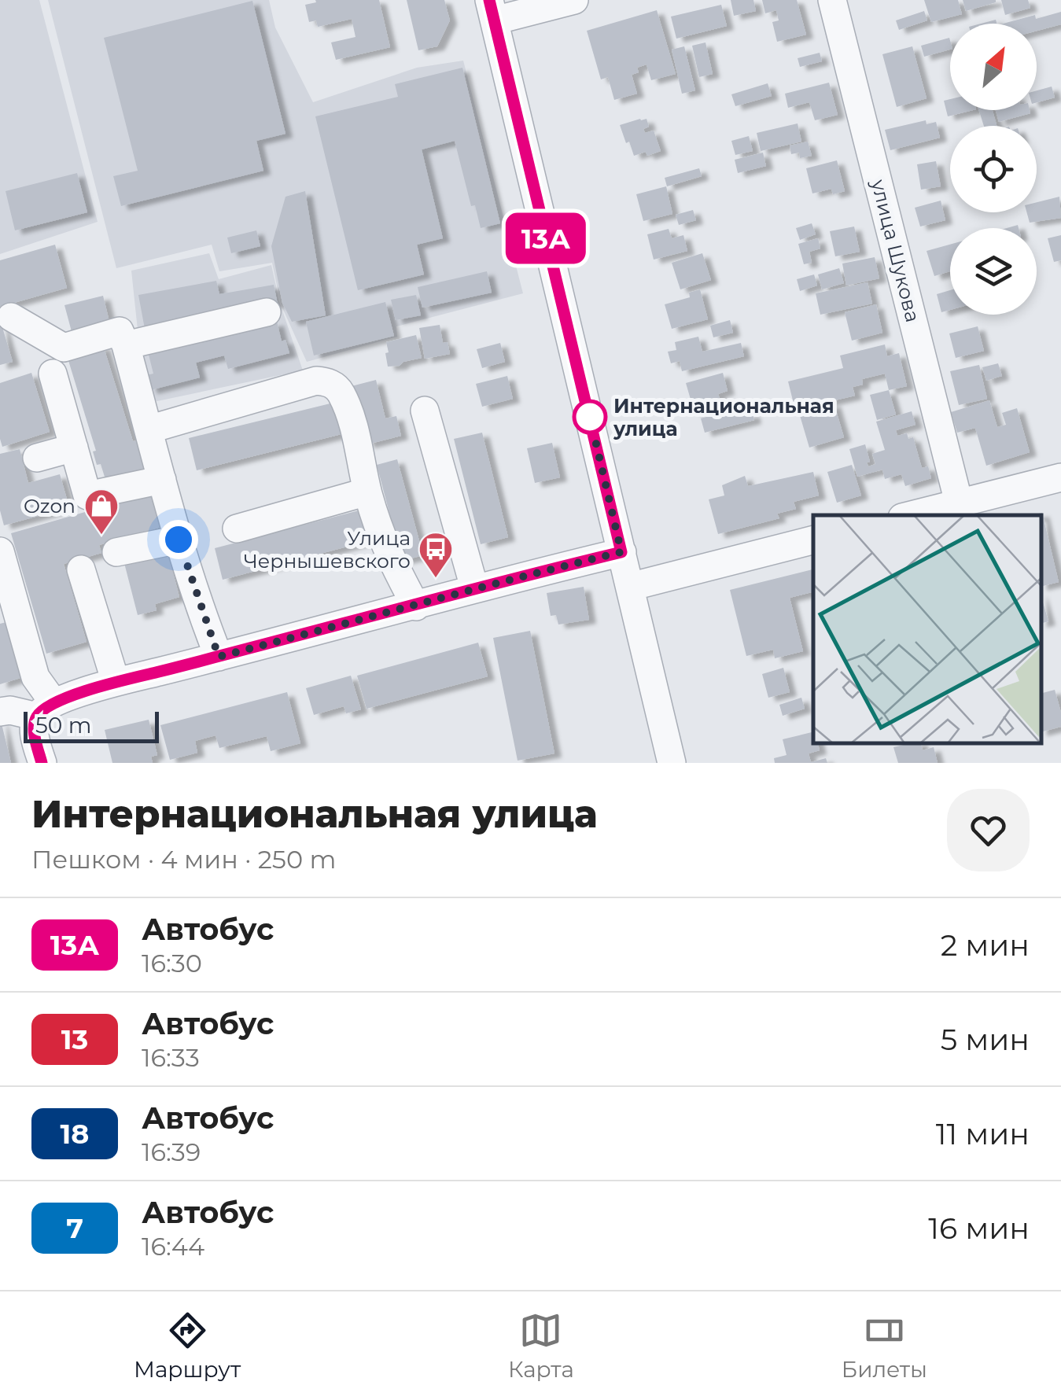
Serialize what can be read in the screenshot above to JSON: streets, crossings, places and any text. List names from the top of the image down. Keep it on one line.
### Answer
{"streets":{"street":["улица Шукова"]},"places":{"other":["Интернациональная улица"],"shop":["Ozon"],"bus stop":["Улица Чернышевского"]},"lines":["bus line 13А"],"scale_bar":"50 m","north":"top right","page":{"on_map":"13А","scale":"50 m","heading":["Интернациональная улица","Пешком · 4 мин · 250 m"],"list":[{"mark":"13А","name":"Автобус","note":"16:30","value":"2 мин"},{"mark":"13","name":"Автобус","note":"16:33","value":"5 мин"},{"mark":"18","name":"Автобус","note":"16:39","value":"11 мин"},{"mark":"7","name":"Автобус","note":"16:44","value":"16 мин"}],"tabs":["Маршрут","Карта","Билеты"]}}
